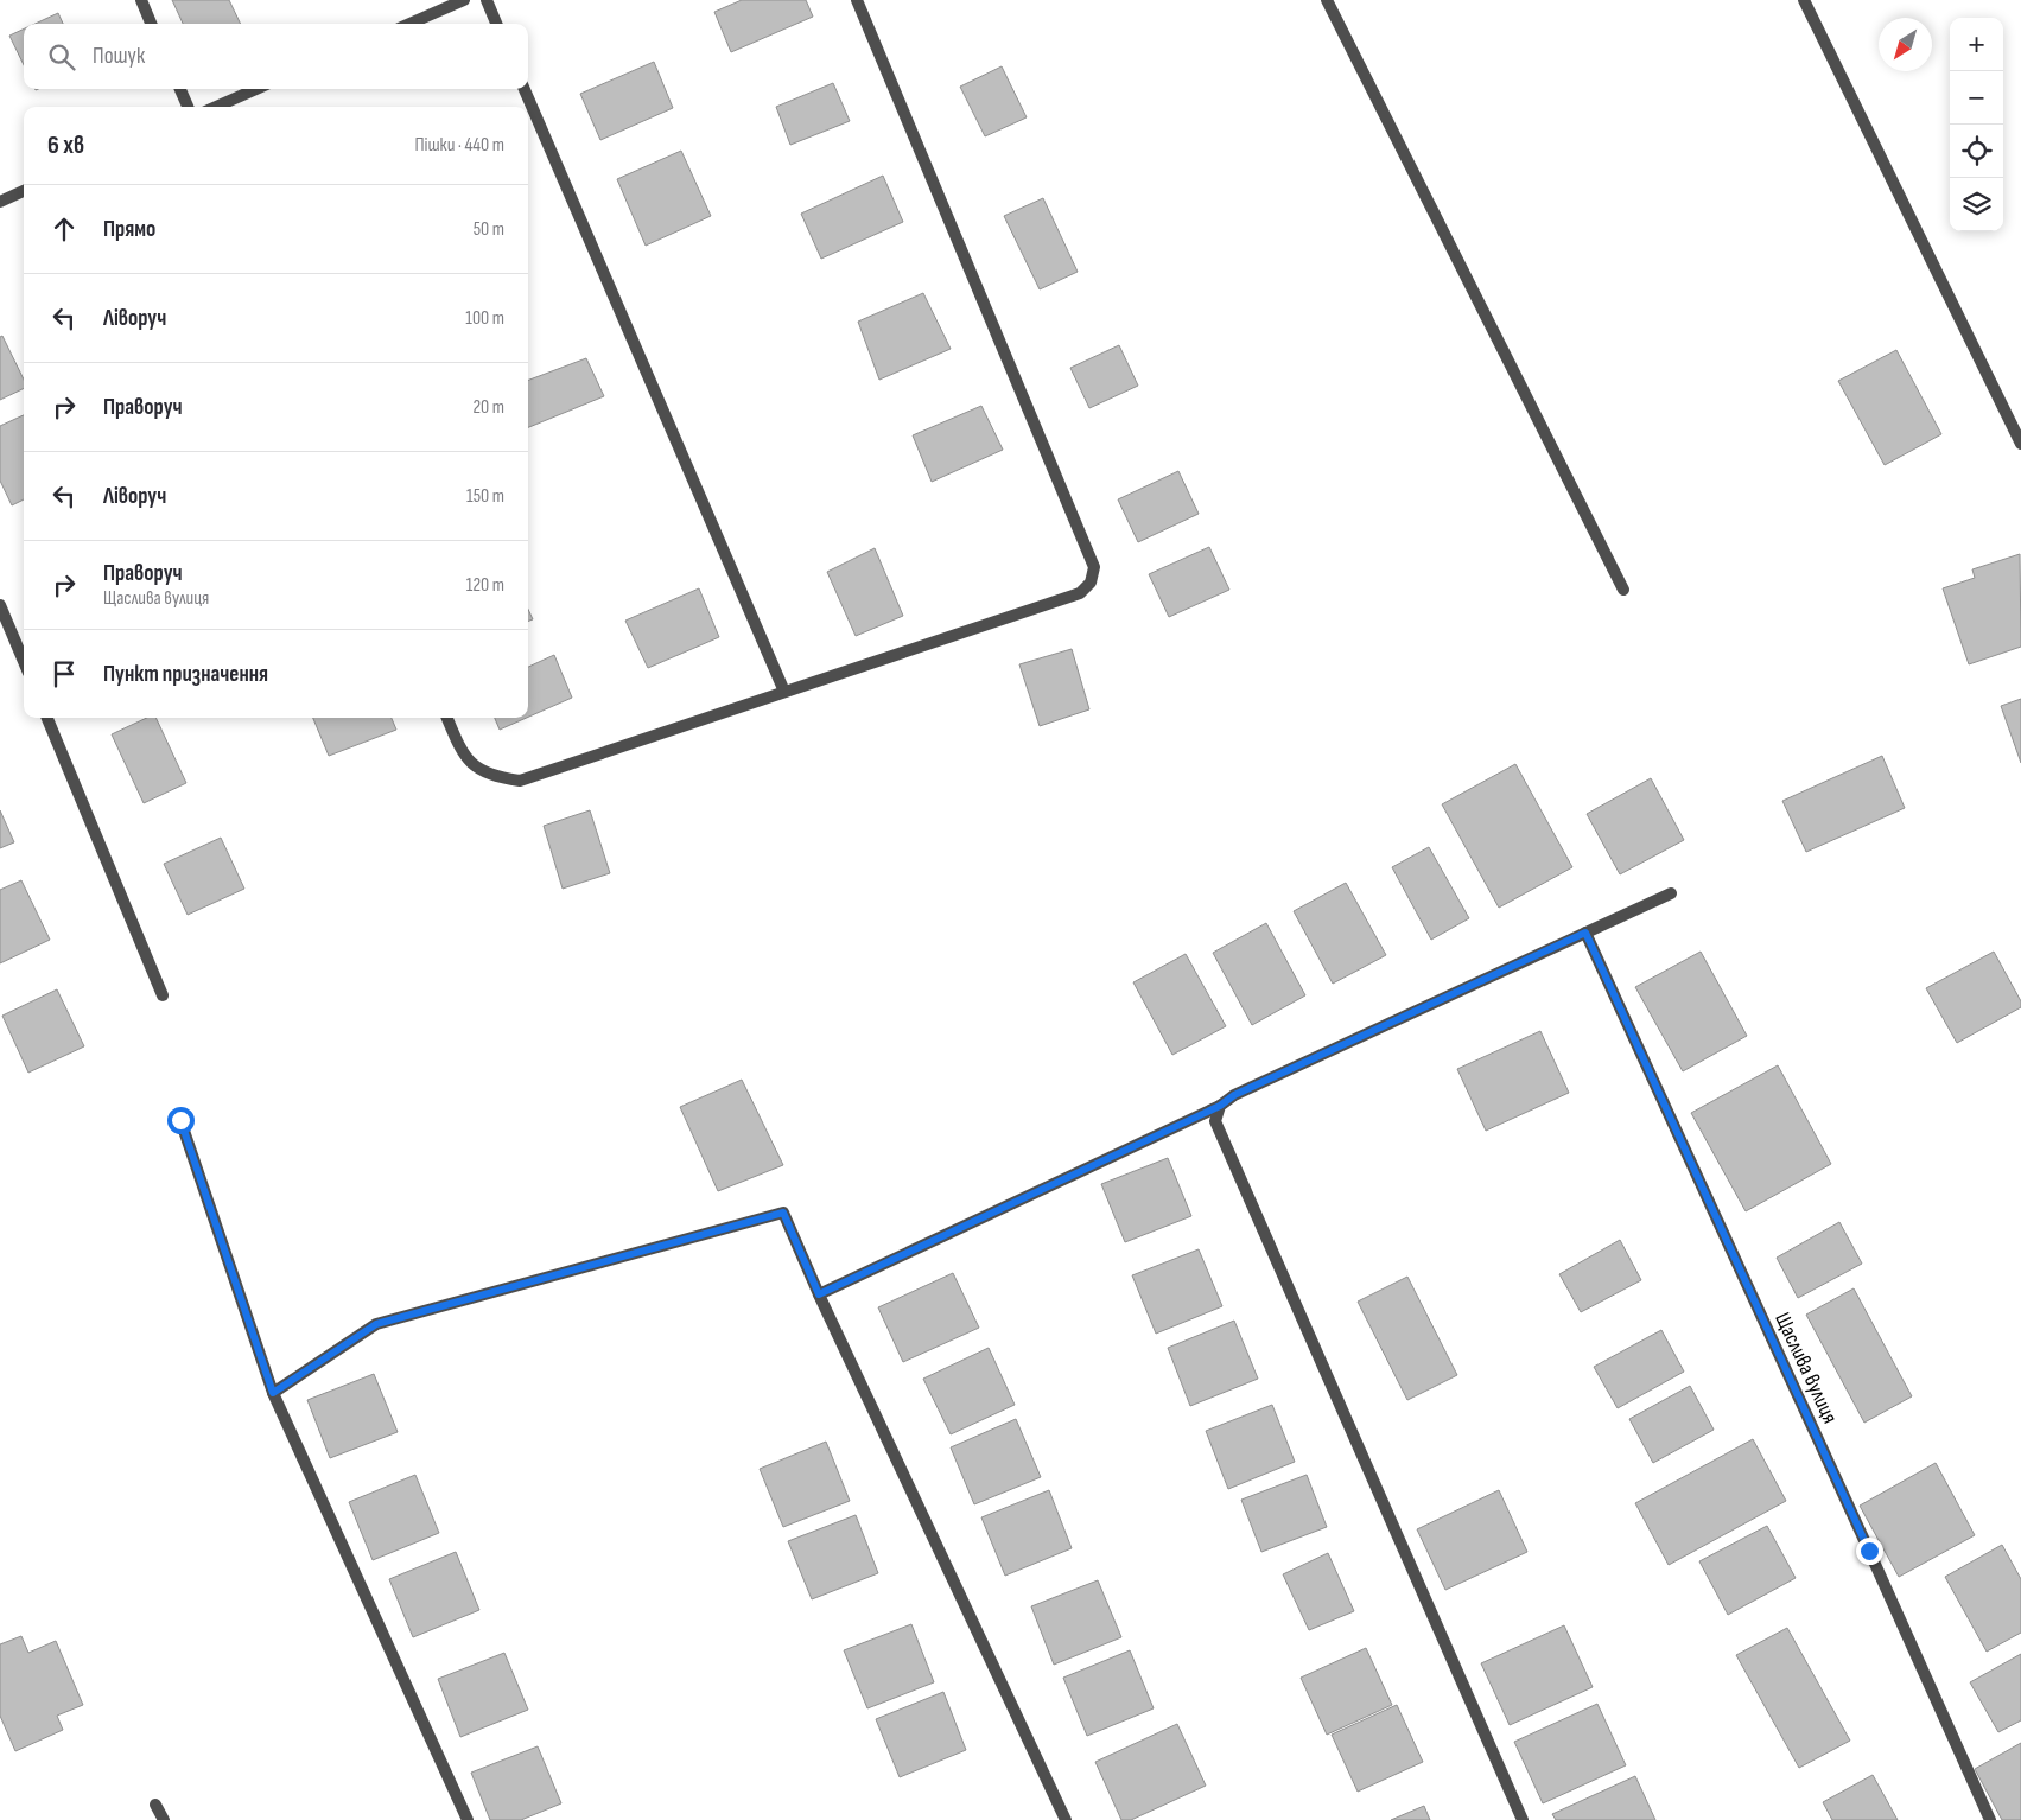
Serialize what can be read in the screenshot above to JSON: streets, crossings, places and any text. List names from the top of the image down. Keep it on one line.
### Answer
{"streets":{"street":["Щаслива вулиця"]},"north":"bottom left","page":{"map_buttons":["+","−"],"search":"Пошук","heading":["6 хв","Пішки · 440 m"],"list":[["Прямо","50 m"],["Ліворуч","100 m"],["Праворуч","20 m"],["Ліворуч","150 m"],["Праворуч","Щаслива вулиця","120 m"],"Пункт призначення"]}}
